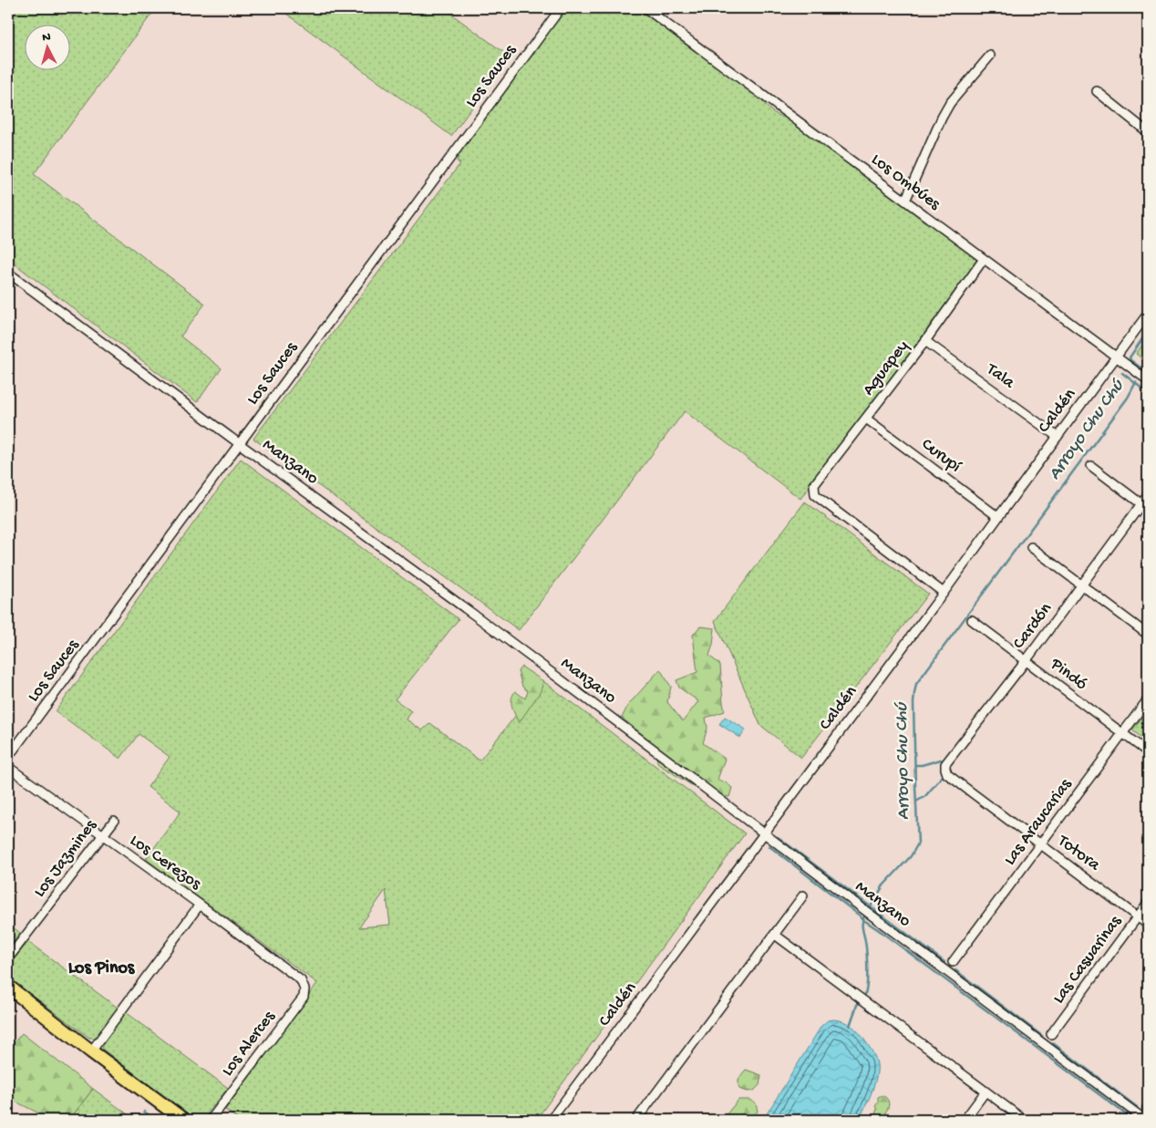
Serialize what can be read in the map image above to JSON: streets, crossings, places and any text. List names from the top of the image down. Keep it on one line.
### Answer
{"streets":{"street":["Los Sauces","Los Ombúes","Aguapey","Tala","Caldén","Curupí","Manzano","Cardón","Pindó","Las Araucarias","Totora","Los Jazmines","Los Cerezos","Las Casuarinas","Los Alerces"]},"crossings":[["Los Sauces","Manzano"],["Los Ombúes","Aguapey"],["Los Ombúes","Caldén"],["Aguapey","Tala"],["Aguapey","Caldén"],["Aguapey","Curupí"],["Tala","Caldén"],["Caldén","Curupí"],["Caldén","Manzano"],["Cardón","Pindó"],["Cardón","Totora"],["Pindó","Las Araucarias"],["Las Araucarias","Totora"],["Totora","Las Casuarinas"],["Los Jazmines","Los Cerezos"],["Los Cerezos","Los Alerces"]],"districts":["Los Pinos"],"water":["Arroyo Chu Chú"],"north":"top"}
